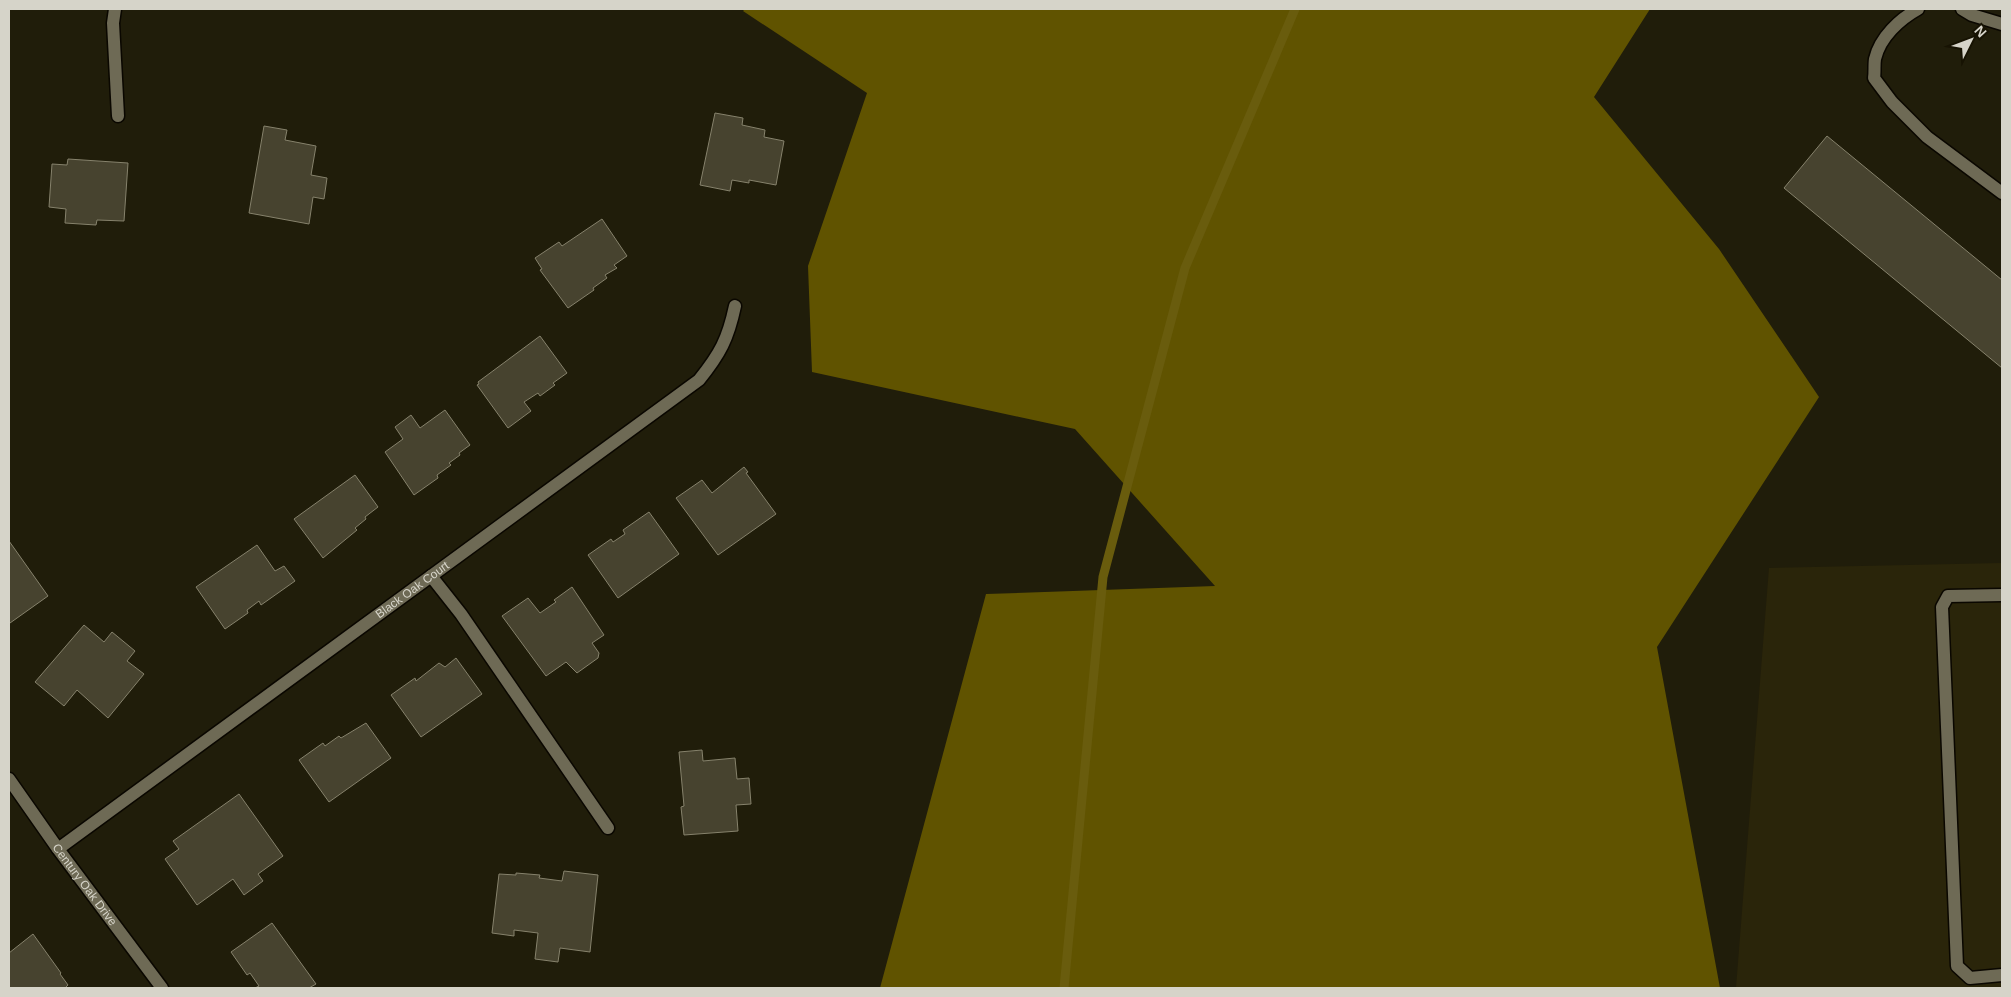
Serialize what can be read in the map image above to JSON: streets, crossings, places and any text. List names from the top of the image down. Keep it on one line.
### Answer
{"streets":{"street":["Black Oak Court","Century Oak Drive"]},"crossings":[["Black Oak Court","Century Oak Drive"]],"north":"top right"}
